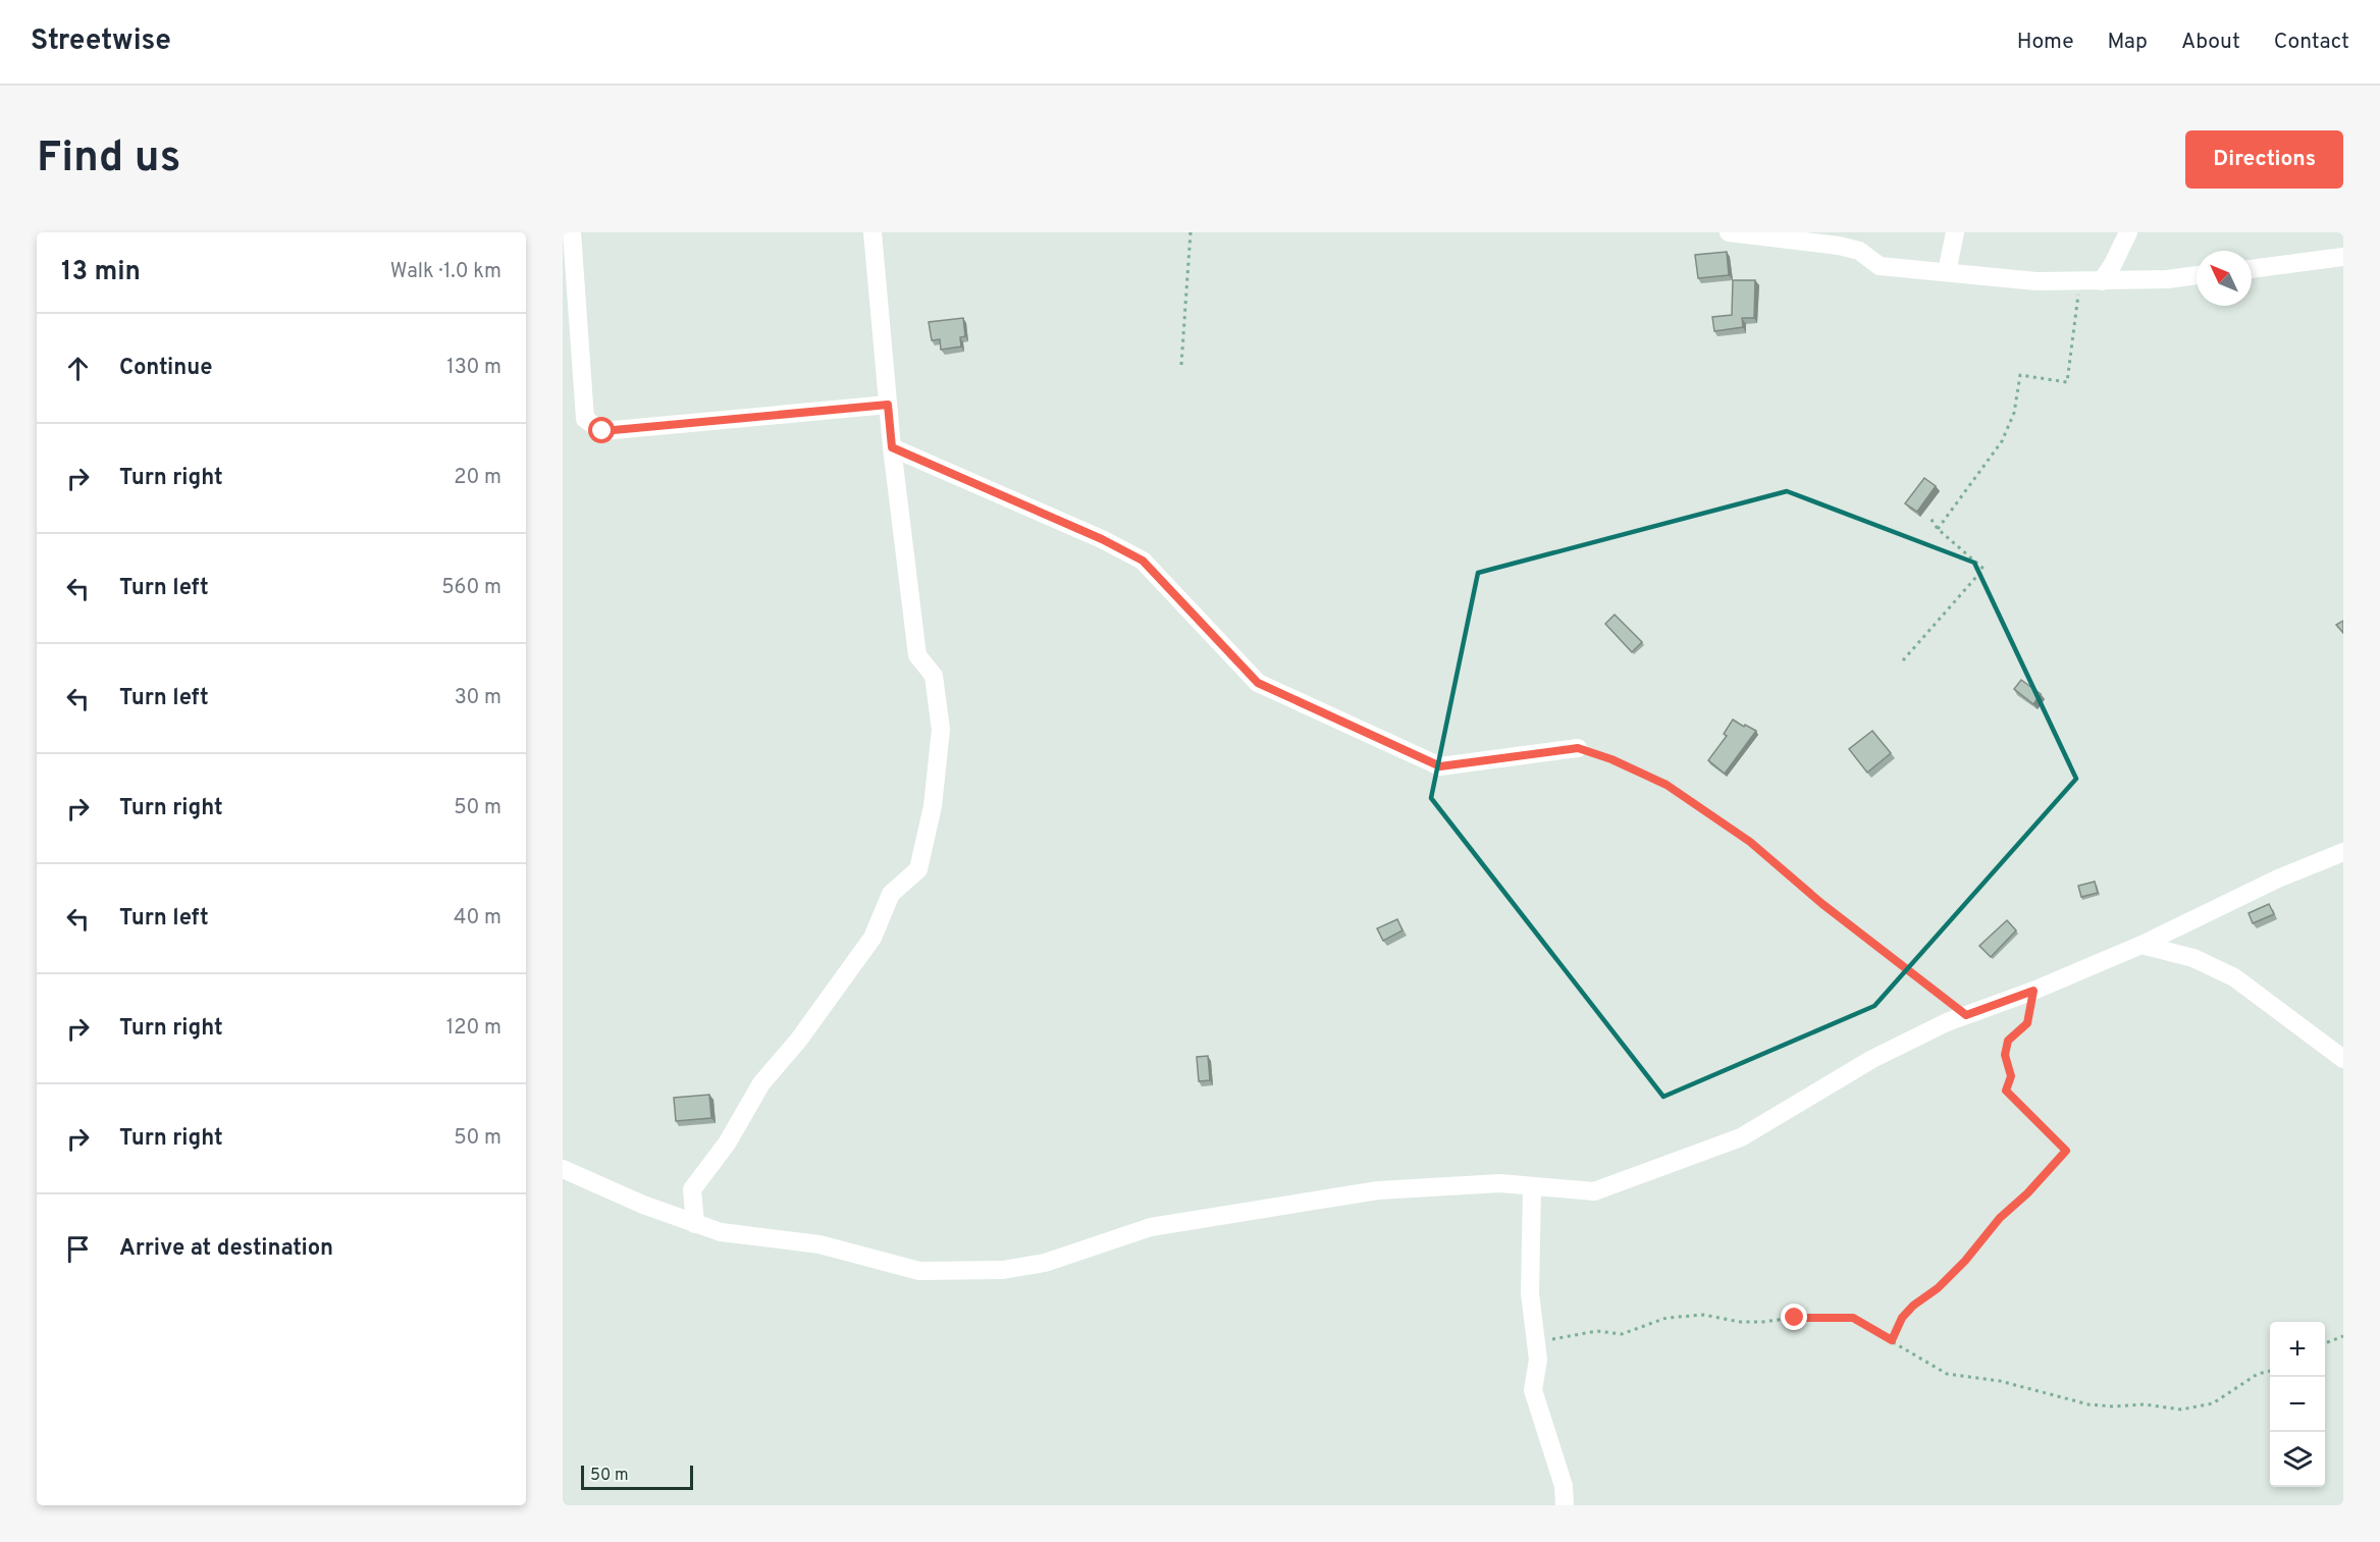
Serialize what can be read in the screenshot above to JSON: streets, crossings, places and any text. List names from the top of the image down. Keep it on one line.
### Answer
{"scale_bar":"50 m","north":"top left","page":{"header":"Streetwise","nav":["Home","Map","About","Contact"],"buttons":"Directions","title":"Find us","heading":["13 min","Walk · 1.0 km"],"list":[["Continue","130 m"],["Turn right","20 m"],["Turn left","560 m"],["Turn left","30 m"],["Turn right","50 m"],["Turn left","40 m"],["Turn right","120 m"],["Turn right","50 m"],"Arrive at destination"],"map_buttons":["+","−"],"scale":"50 m"}}
